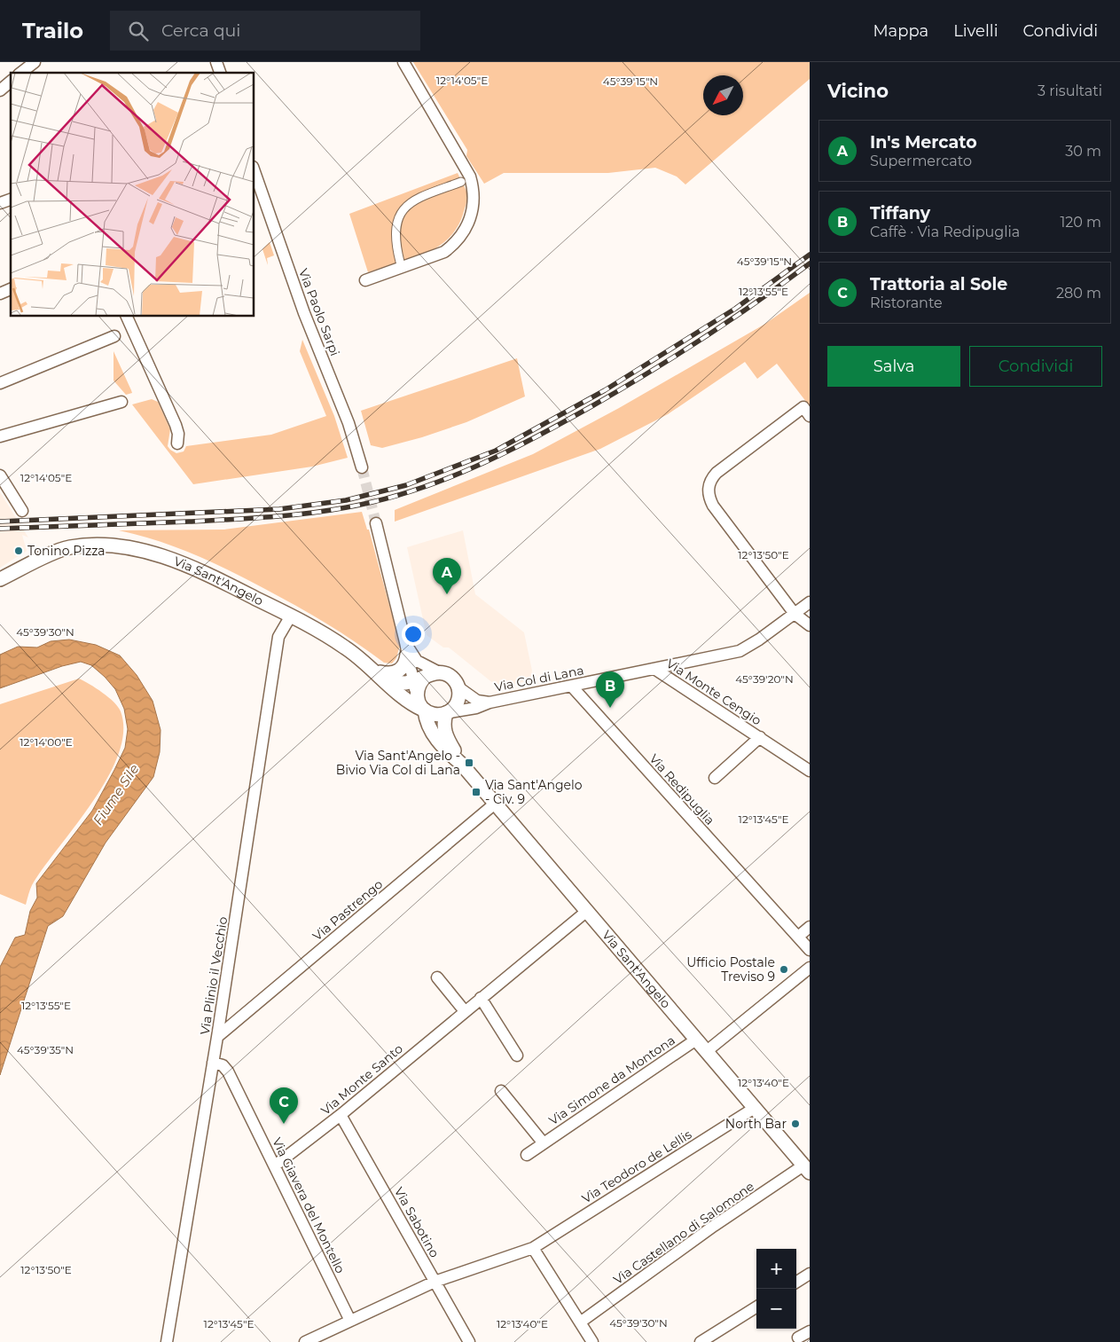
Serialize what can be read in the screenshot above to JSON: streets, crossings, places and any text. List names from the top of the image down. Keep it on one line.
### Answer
{"streets":{"street":["Via Paolo Sarpi","Via Sant'Angelo","Via Col di Lana","Via Monte Cengio","Via Redipuglia","Via Pastrengo","Via Plinio il Vecchio","Via Monte Santo","Via Simone da Montona","Via Teodoro de Lellis","Via Giavera del Montello","Via Sabotino","Via Castellano di Salomone"]},"crossings":[["Via Sant'Angelo","Via Col di Lana"],["Via Sant'Angelo","Via Pastrengo"],["Via Sant'Angelo","Via Plinio il Vecchio"],["Via Sant'Angelo","Via Monte Santo"],["Via Sant'Angelo","Via Simone da Montona"],["Via Sant'Angelo","Via Teodoro de Lellis"],["Via Sant'Angelo","Via Castellano di Salomone"],["Via Col di Lana","Via Monte Cengio"],["Via Col di Lana","Via Redipuglia"],["Via Pastrengo","Via Plinio il Vecchio"],["Via Plinio il Vecchio","Via Giavera del Montello"],["Via Monte Santo","Via Giavera del Montello"],["Via Monte Santo","Via Sabotino"]],"water":["Fiume Sile"],"places":{"other":["Tonino Pizza","Ufficio Postale Treviso 9","North Bar"],"transit":["Via Sant'Angelo - Bivio Via Col di Lana","Via Sant'Angelo - Civ. 9"]},"north":"bottom left","page":{"header":"Trailo","search":"Cerca qui","nav":["Mappa","Livelli","Condividi"],"heading":["Vicino","3 risultati"],"list":[{"mark":"A","name":"In's Mercato","note":"Supermercato","value":"30 m"},{"mark":"B","name":"Tiffany","note":"Caffè · Via Redipuglia","value":"120 m"},{"mark":"C","name":"Trattoria al Sole","note":"Ristorante","value":"280 m"}],"buttons":["Salva","Condividi"],"pins":["A","B","C"],"map_buttons":["+","−"]},"coordinates":["12°14'05\"E","45°39'15\"N","12°13'55\"E","12°13'50\"E","45°39'30\"N","45°39'20\"N","12°14'00\"E","12°13'45\"E","45°39'35\"N","12°13'40\"E"]}
